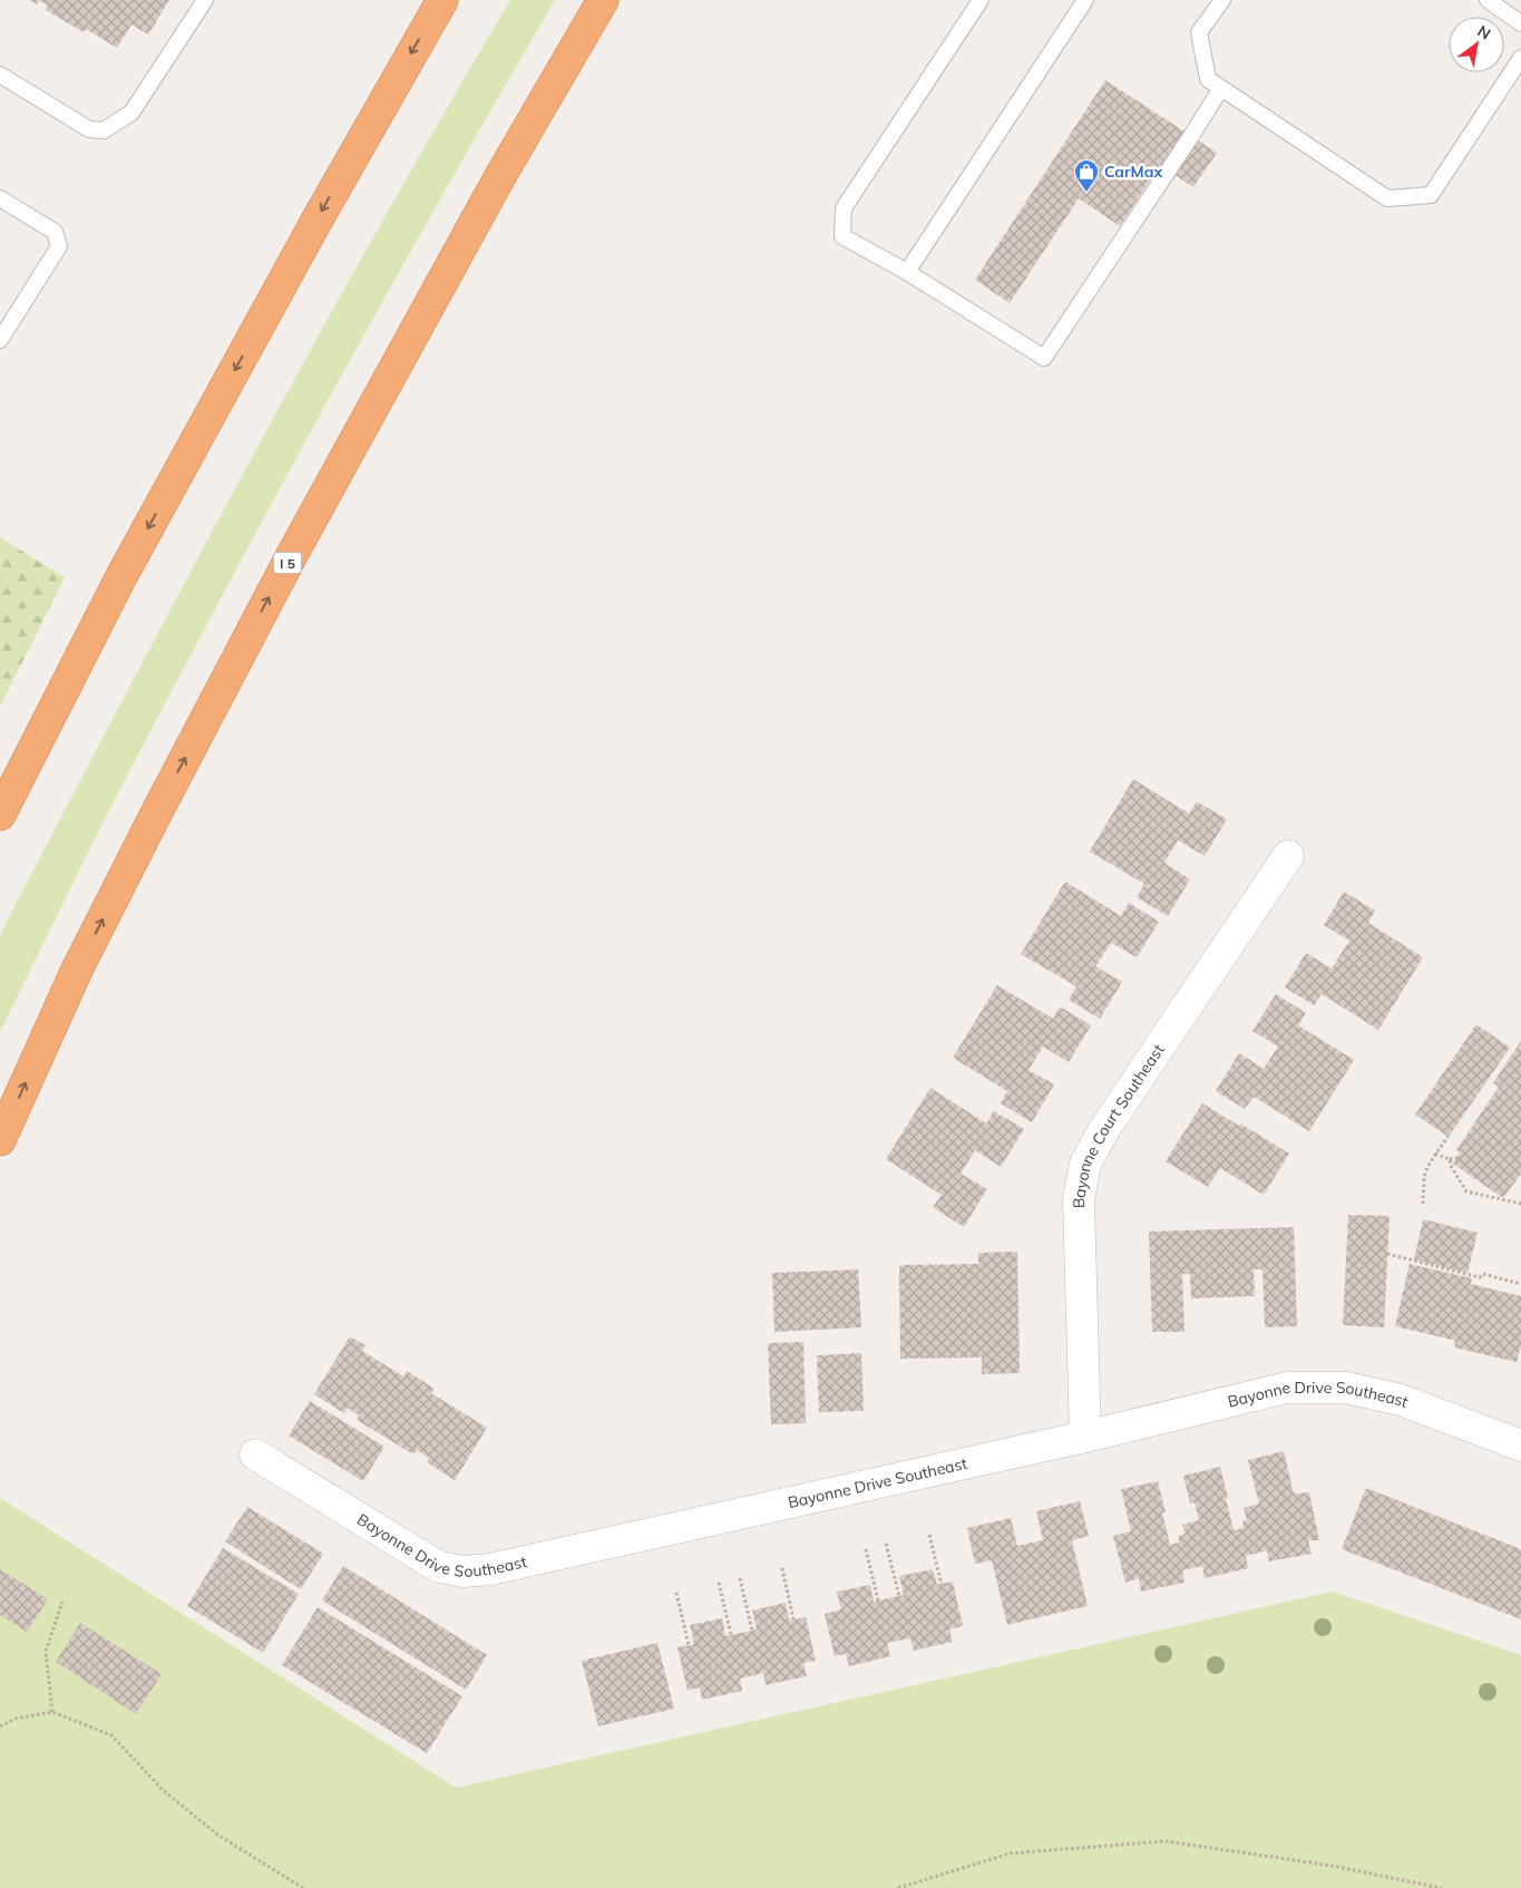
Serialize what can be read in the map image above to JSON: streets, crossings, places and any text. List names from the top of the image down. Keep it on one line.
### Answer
{"streets":{"highway":["I 5"],"street":["Bayonne Court Southeast","Bayonne Drive Southeast"]},"crossings":[["Bayonne Court Southeast","Bayonne Drive Southeast"]],"places":{"shop":["CarMax"]},"north":"top right"}
